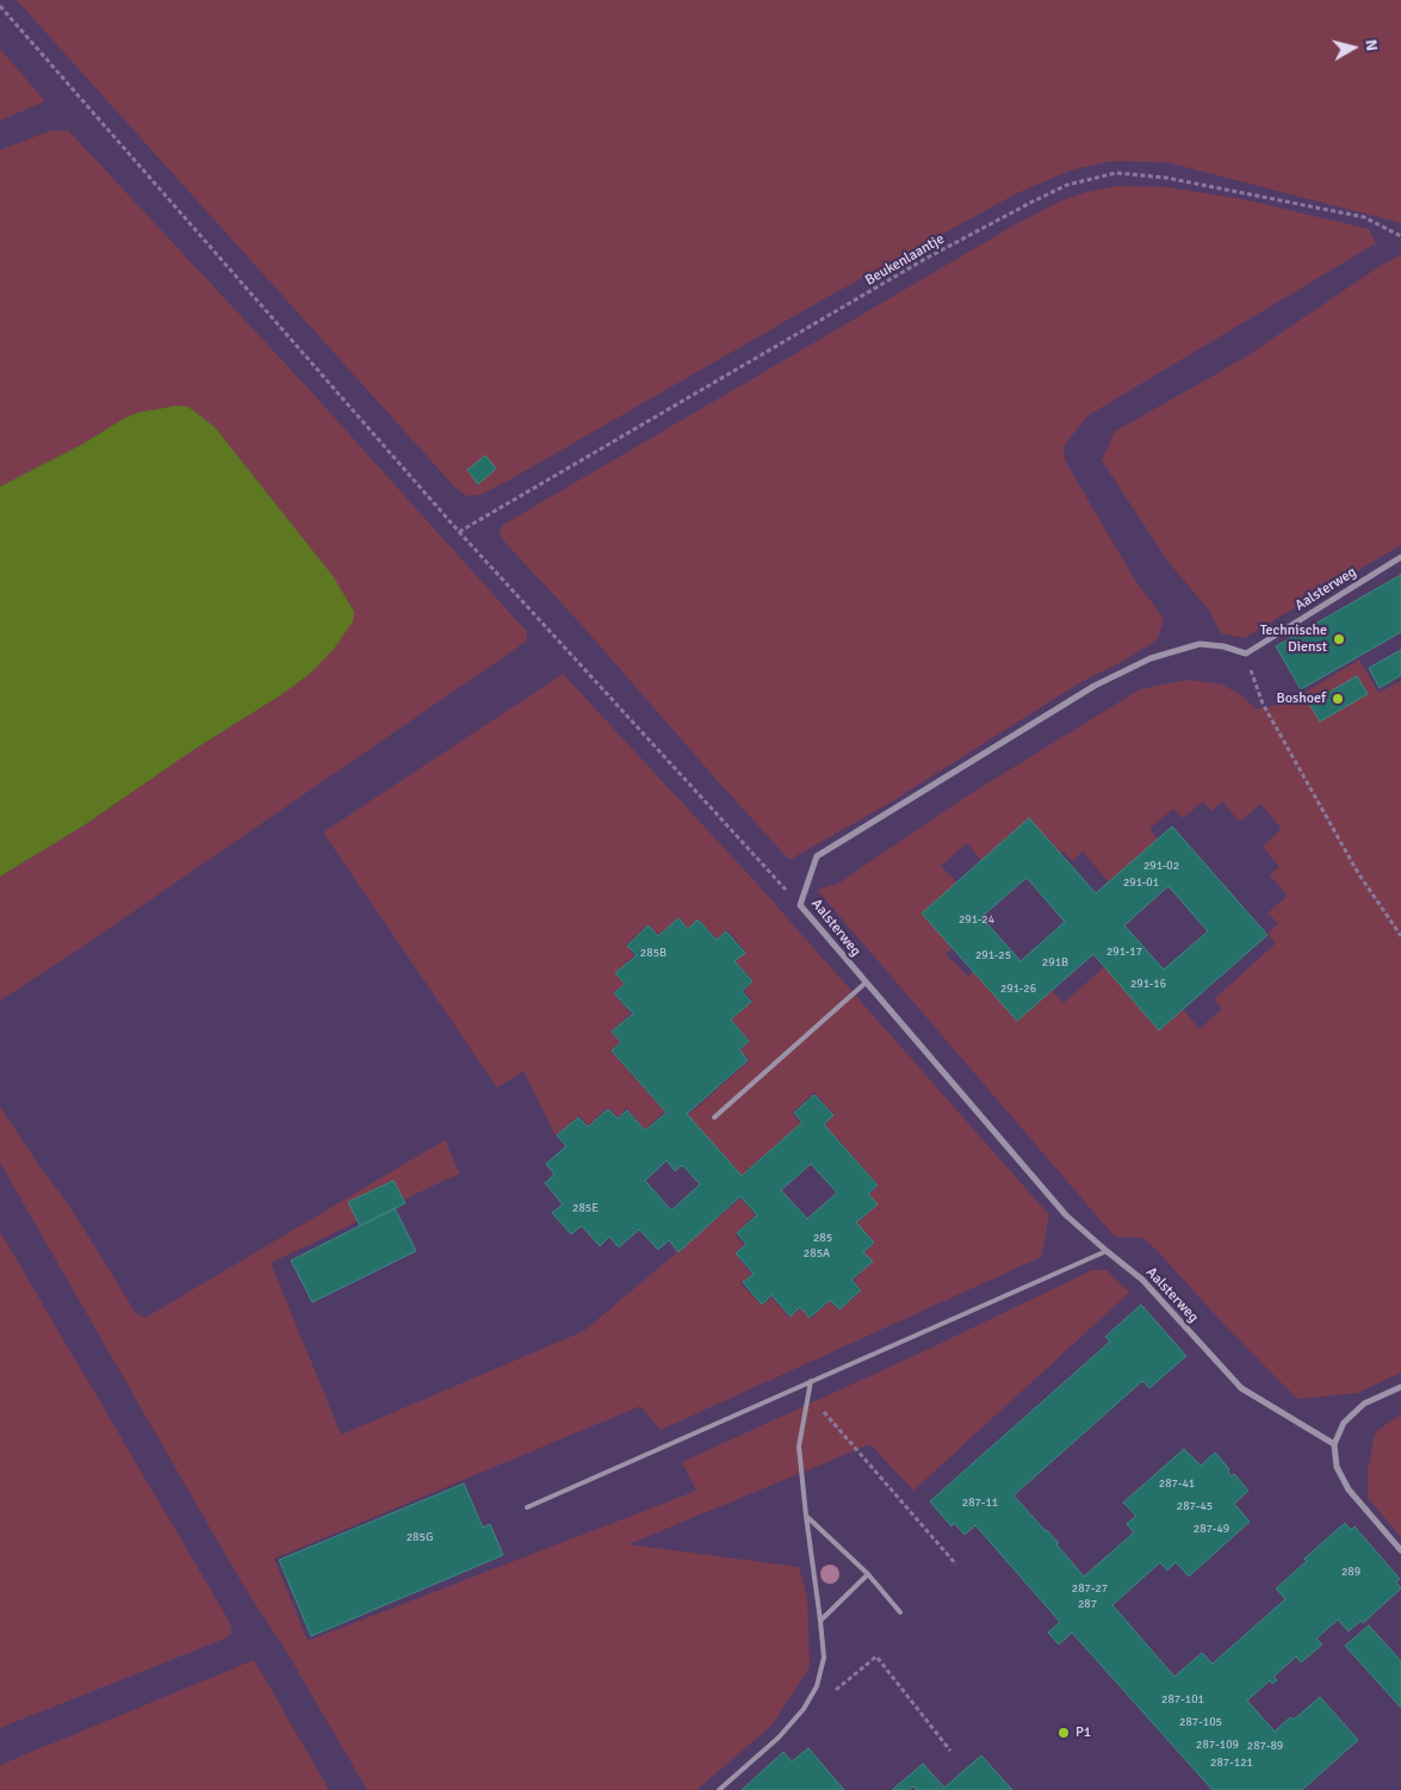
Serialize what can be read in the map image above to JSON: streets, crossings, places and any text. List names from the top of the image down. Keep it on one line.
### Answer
{"streets":{"street":["Aalsterweg"],"path":["Beukenlaantje"]},"places":["Technische Dienst","Boshoef","P1"],"house_numbers":["291-02","291-01","291-24","291-17","285B","291-25","291B","291-16","291-26","285E","285","285A","287-41","287-11","287-45","287-49","285G","289","287-27","287","287-101","287-105","287-109","287-89","287-121"],"north":"right"}
